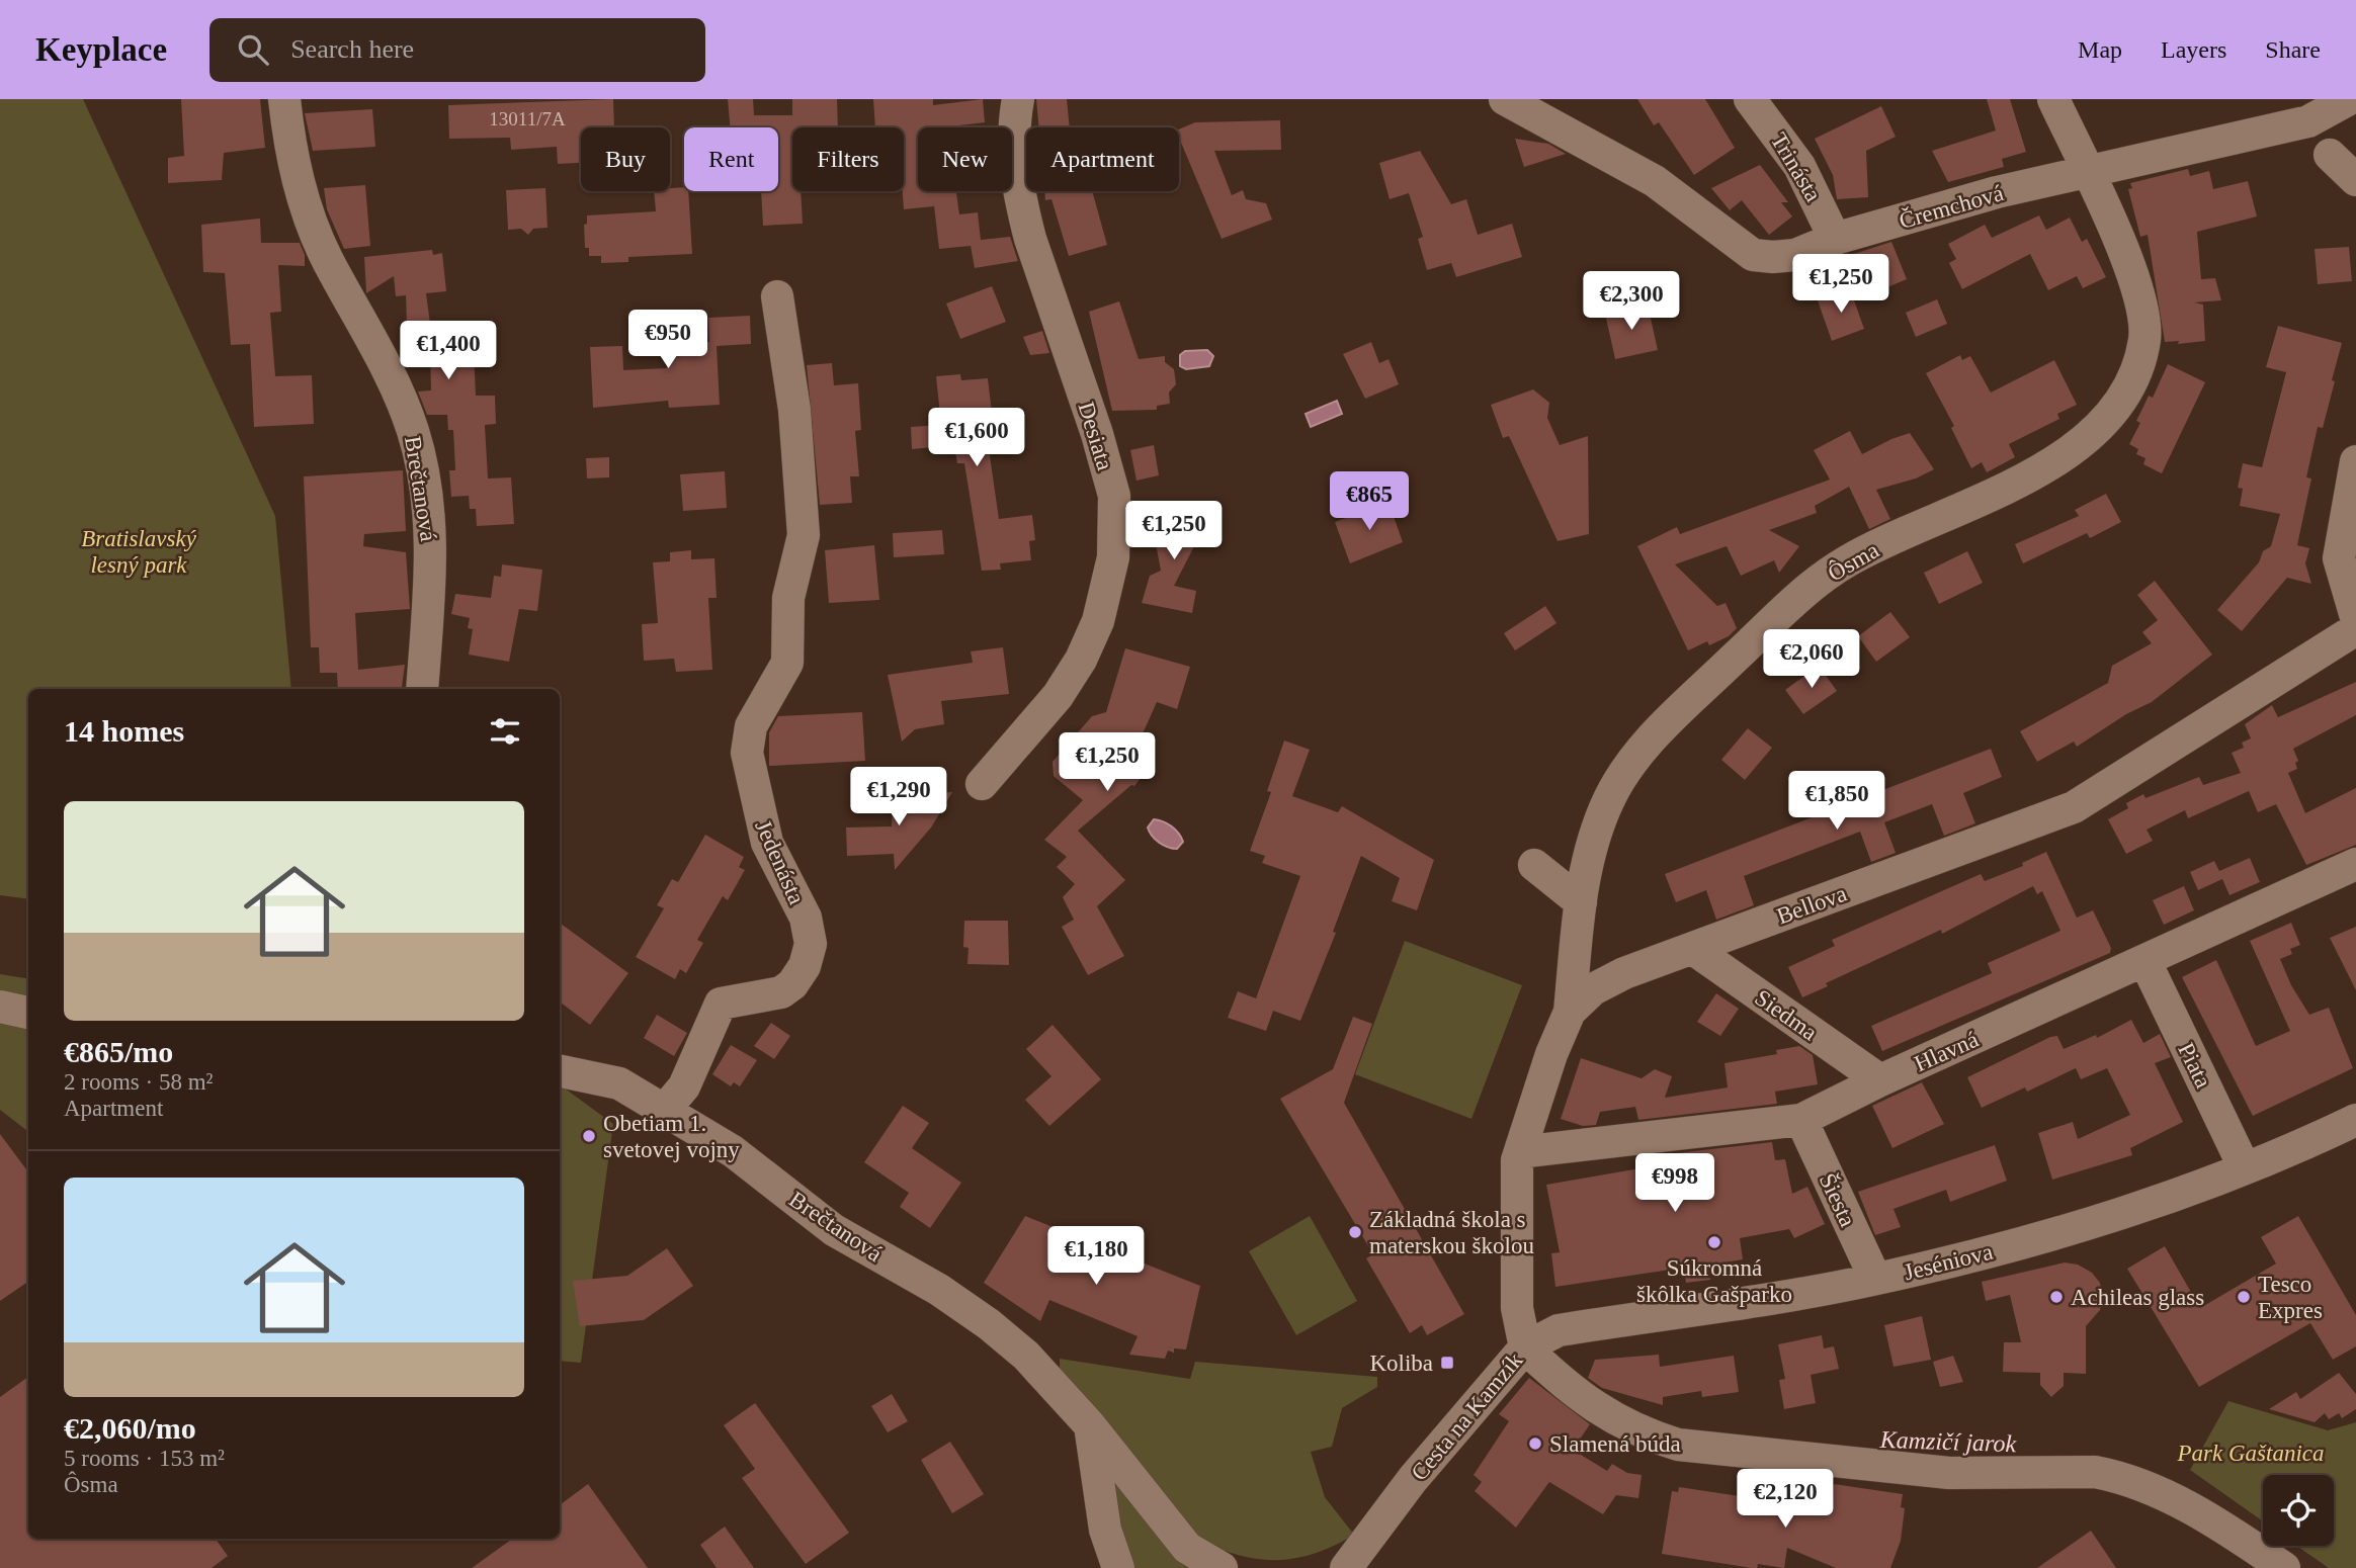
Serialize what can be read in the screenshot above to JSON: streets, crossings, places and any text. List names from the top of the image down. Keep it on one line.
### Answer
{"streets":{"street":["Trinásta","Čremchová","Desiata","Brečtanová","Ôsma","Jedenásta","Bellova","Siedma","Hlavná","Piata","Šiesta","Jeséniova","Cesta na Kamzík"]},"crossings":[["Trinásta","Čremchová"],["Čremchová","Ôsma"],["Brečtanová","Jedenásta"],["Ôsma","Bellova"],["Bellova","Siedma"],["Bellova","Hlavná"],["Bellova","Jeséniova"],["Bellova","Cesta na Kamzík"],["Siedma","Hlavná"],["Hlavná","Piata"],["Hlavná","Šiesta"],["Piata","Jeséniova"],["Šiesta","Jeséniova"],["Jeséniova","Cesta na Kamzík"]],"water":["Kamzičí jarok"],"parks":["Bratislavský lesný park","Park Gaštanica"],"places":{"other":["Obetiam 1. svetovej vojny","Základná škola s materskou školou","Súkromná škôlka Gašparko","Achileas glass","Tesco Expres","Slamená búda"],"transit":["Koliba"]},"house_numbers":["13011/7A"],"page":{"header":"Keyplace","search":"Search here","nav":["Map","Layers","Share"],"chip":["Buy","Rent","Filters","New","Apartment"],"price":["€1,250","€2,300","€950","€1,400","€1,600","€865","€1,250","€2,060","€1,250","€1,290","€1,850","€998","€1,180","€2,120"],"heading":"14 homes","list":[{"name":"€865/mo","note":"2 rooms · 58 m² · Apartment"},{"name":"€2,060/mo","note":"5 rooms · 153 m² · Ôsma"}]}}
